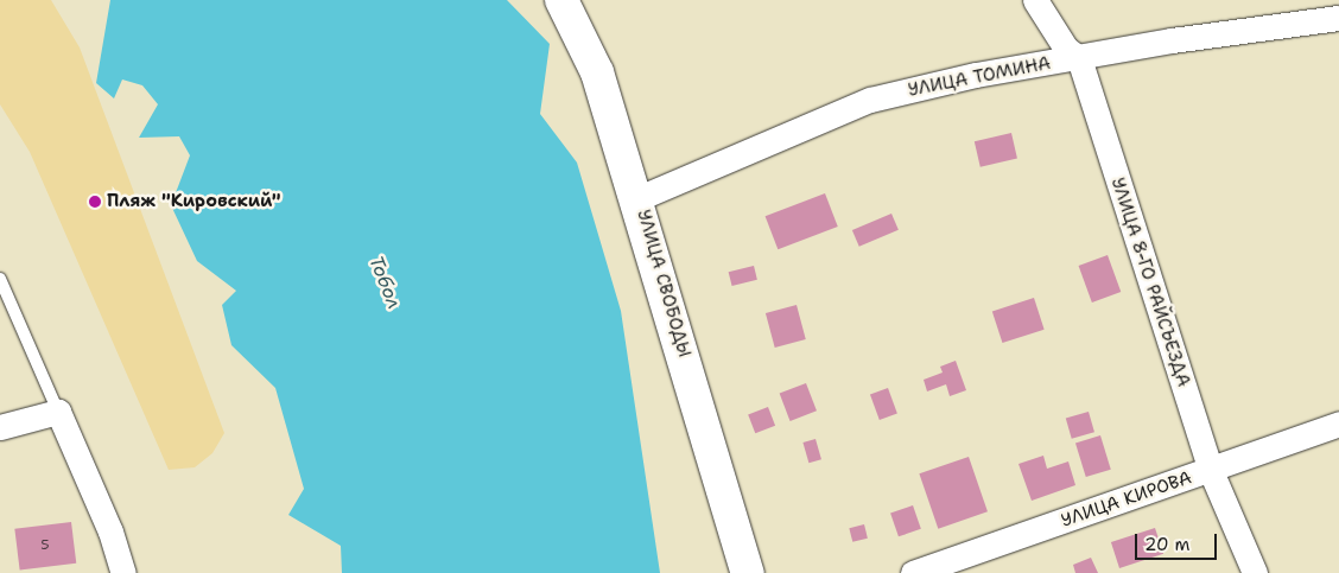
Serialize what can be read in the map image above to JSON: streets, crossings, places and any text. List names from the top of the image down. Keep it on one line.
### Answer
{"streets":{"street":["УЛИЦА ТОМИНА","УЛИЦА 8-ГО РАЙСЪЕЗДА","УЛИЦА СВОБОДЫ","УЛИЦА КИРОВА"]},"crossings":[["УЛИЦА ТОМИНА","УЛИЦА 8-ГО РАЙСЪЕЗДА"],["УЛИЦА ТОМИНА","УЛИЦА СВОБОДЫ"],["УЛИЦА 8-ГО РАЙСЪЕЗДА","УЛИЦА КИРОВА"]],"water":["Тобол"],"places":["Пляж \"Кировский\""],"house_numbers":["5"],"scale_bar":"20 m"}
